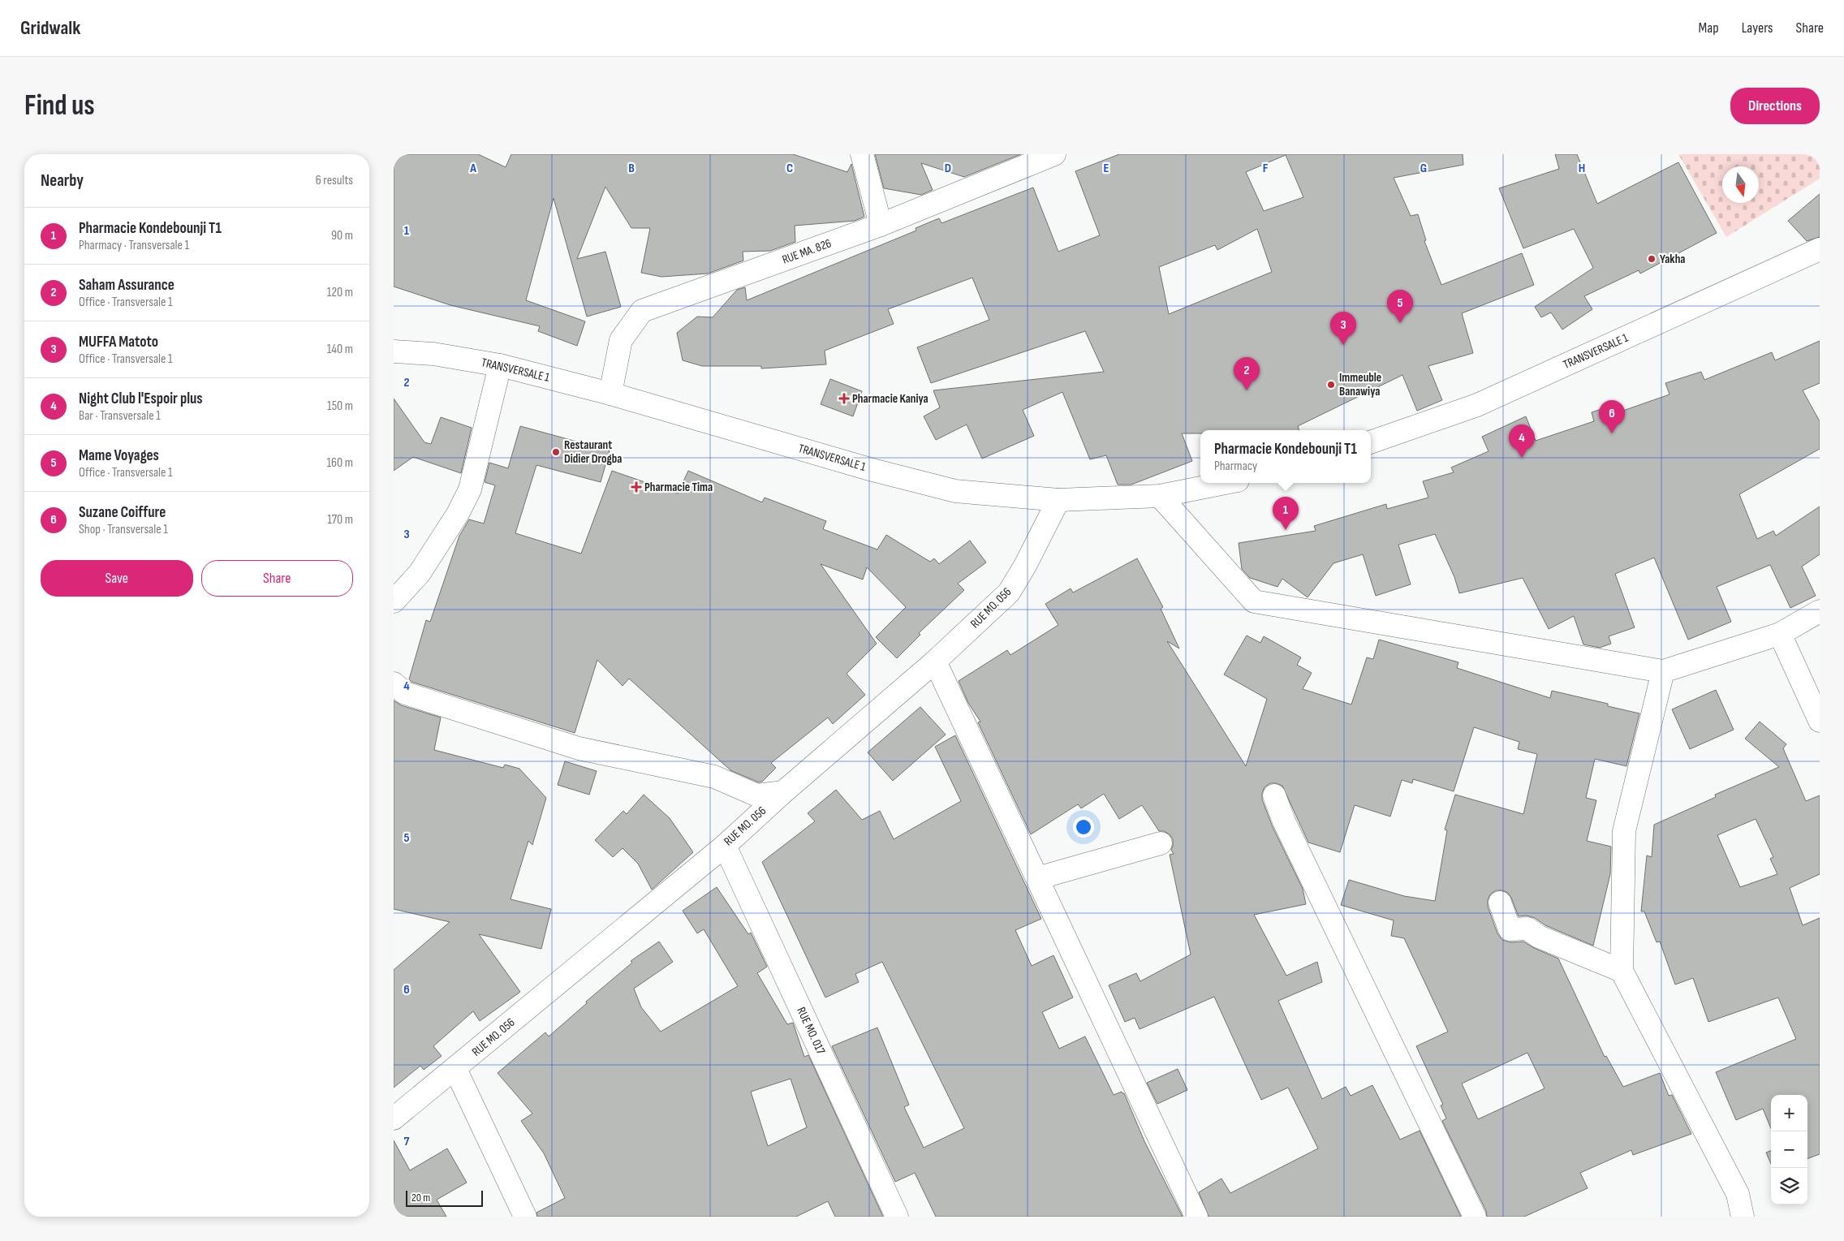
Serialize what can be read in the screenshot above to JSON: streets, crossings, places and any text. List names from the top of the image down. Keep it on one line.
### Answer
{"streets":{"street":["RUE MA. 826","TRANSVERSALE 1","RUE MO. 056","RUE MO. 017"]},"crossings":[["RUE MA. 826","TRANSVERSALE 1"],["TRANSVERSALE 1","RUE MO. 056"],["RUE MO. 056","RUE MO. 017"]],"places":{"other":["Yakha","Immeuble Banawiya","Restaurant Didier Drogba"],"health":["Pharmacie Kaniya","Pharmacie Tima"]},"scale_bar":"20 m","north":"bottom","page":{"header":"Gridwalk","nav":["Map","Layers","Share"],"buttons":["Directions",["Save","Share"]],"title":"Find us","heading":["Nearby","6 results"],"list":[{"mark":"1","name":"Pharmacie Kondebounji T1","note":"Pharmacy · Transversale 1","value":"90 m"},{"mark":"2","name":"Saham Assurance","note":"Office · Transversale 1","value":"120 m"},{"mark":"3","name":"MUFFA Matoto","note":"Office · Transversale 1","value":"140 m"},{"mark":"4","name":"Night Club l'Espoir plus","note":"Bar · Transversale 1","value":"150 m"},{"mark":"5","name":"Mame Voyages","note":"Office · Transversale 1","value":"160 m"},{"mark":"6","name":"Suzane Coiffure","note":"Shop · Transversale 1","value":"170 m"}],"pins":["5","3","2","6","4","1"],"popup":["Pharmacie Kondebounji T1","Pharmacy"],"map_buttons":["+","−"],"scale":"20 m"},"grid":{"columns":["A","B","C","D","E","F","G","H"],"rows":["1","2","3","4","5","6","7"]}}
